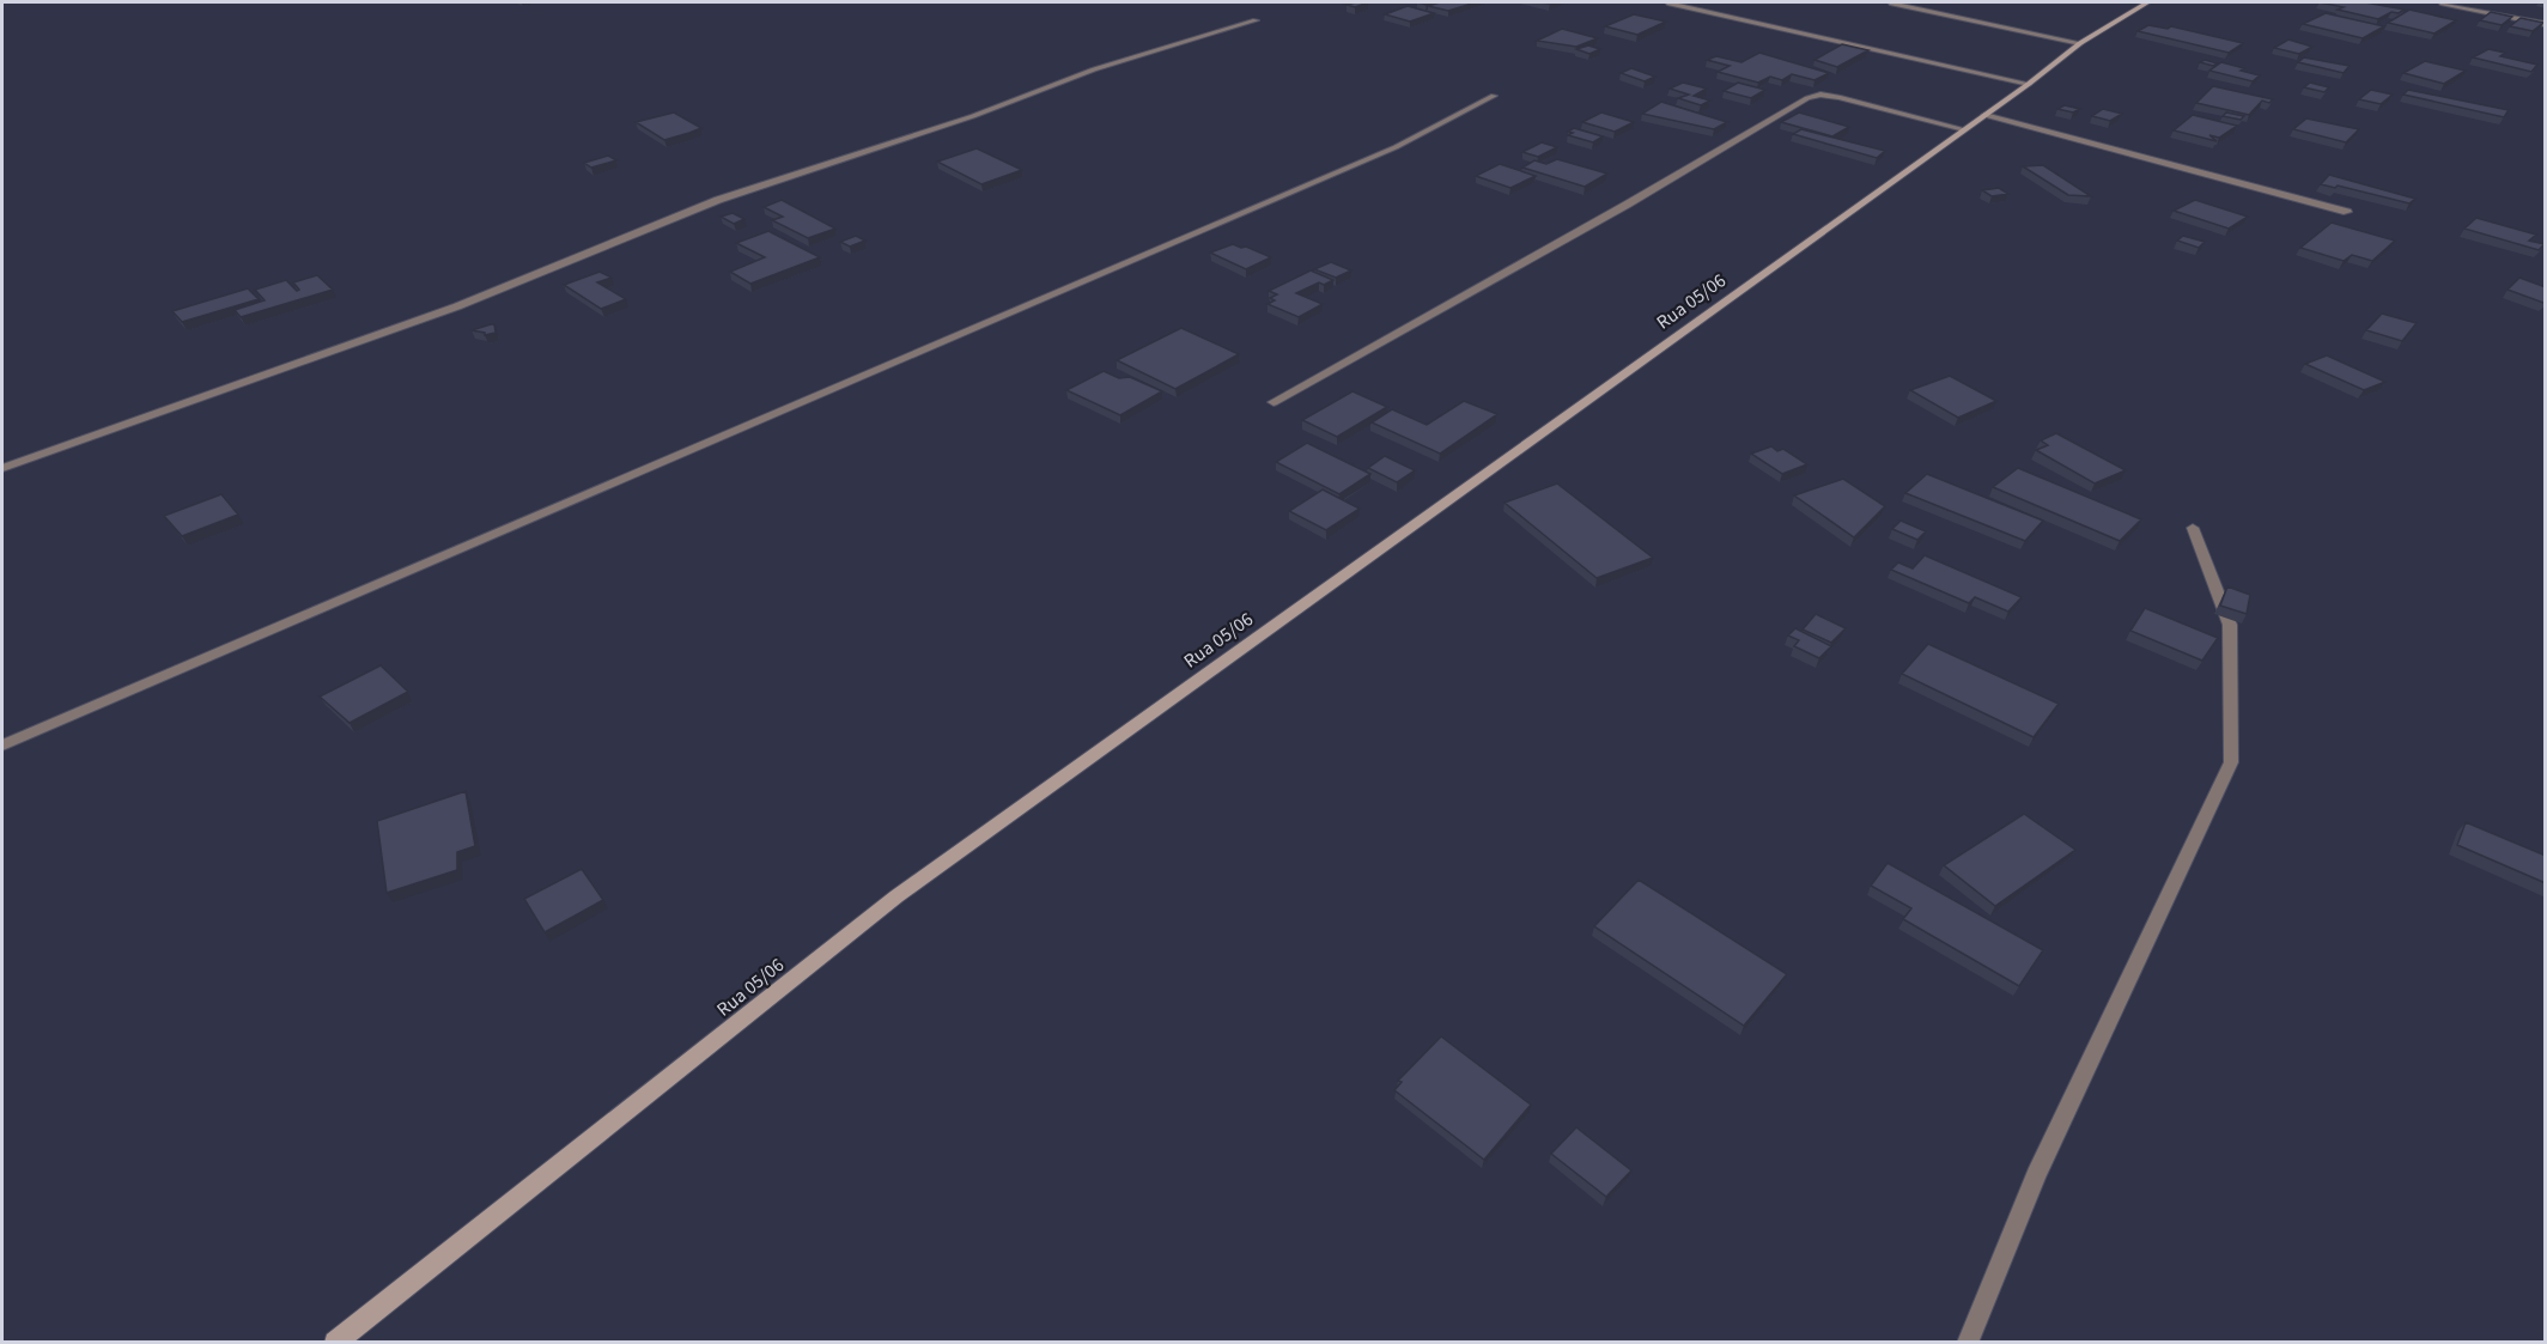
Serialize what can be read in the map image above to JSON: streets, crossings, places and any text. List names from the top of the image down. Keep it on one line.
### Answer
{"streets":{"street":["Rua 05/06"]}}
